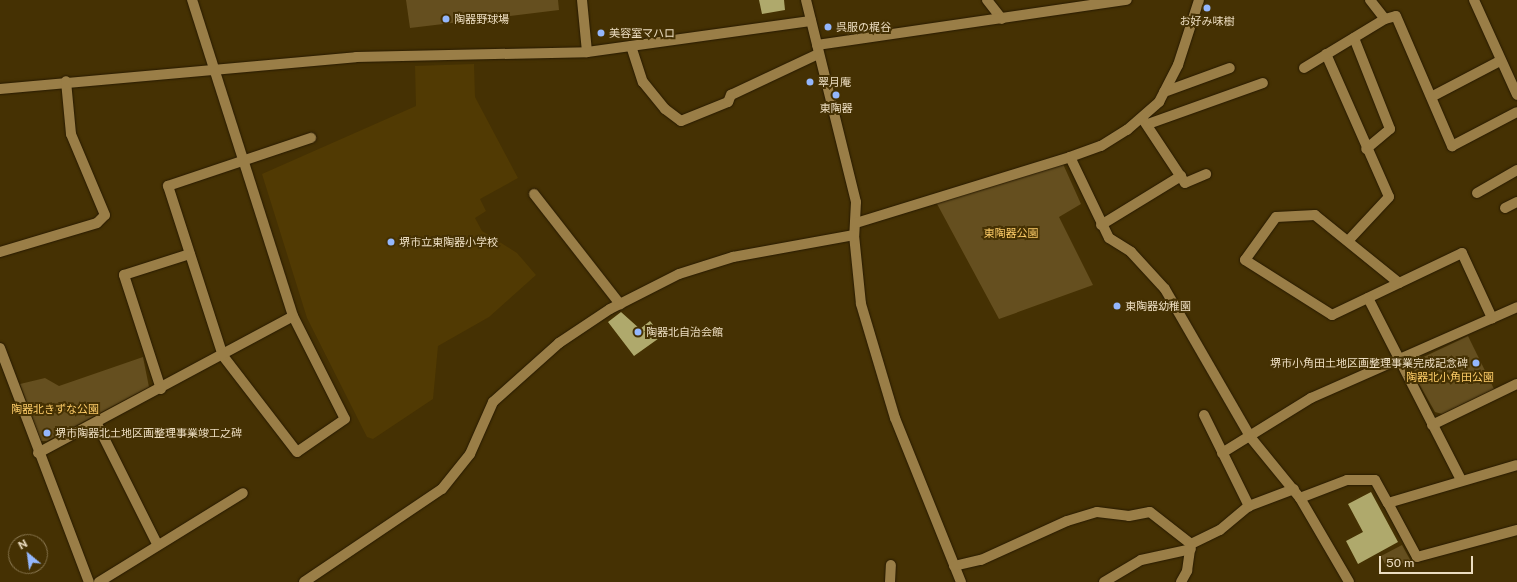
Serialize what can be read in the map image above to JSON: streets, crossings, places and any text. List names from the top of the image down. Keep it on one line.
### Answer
{"parks":["東陶器公園","陶器北小角田公園","陶器北きずな公園"],"places":["お好み味樹","陶器野球場","呉服の梶谷","美容室マハロ","翠月庵","東陶器","堺市立東陶器小学校","東陶器幼稚園","陶器北自治会館","堺市小角田土地区画整理事業完成記念碑","堺市陶器北土地区画整理事業竣工之碑"],"scale_bar":"50 m","north":"top left"}
